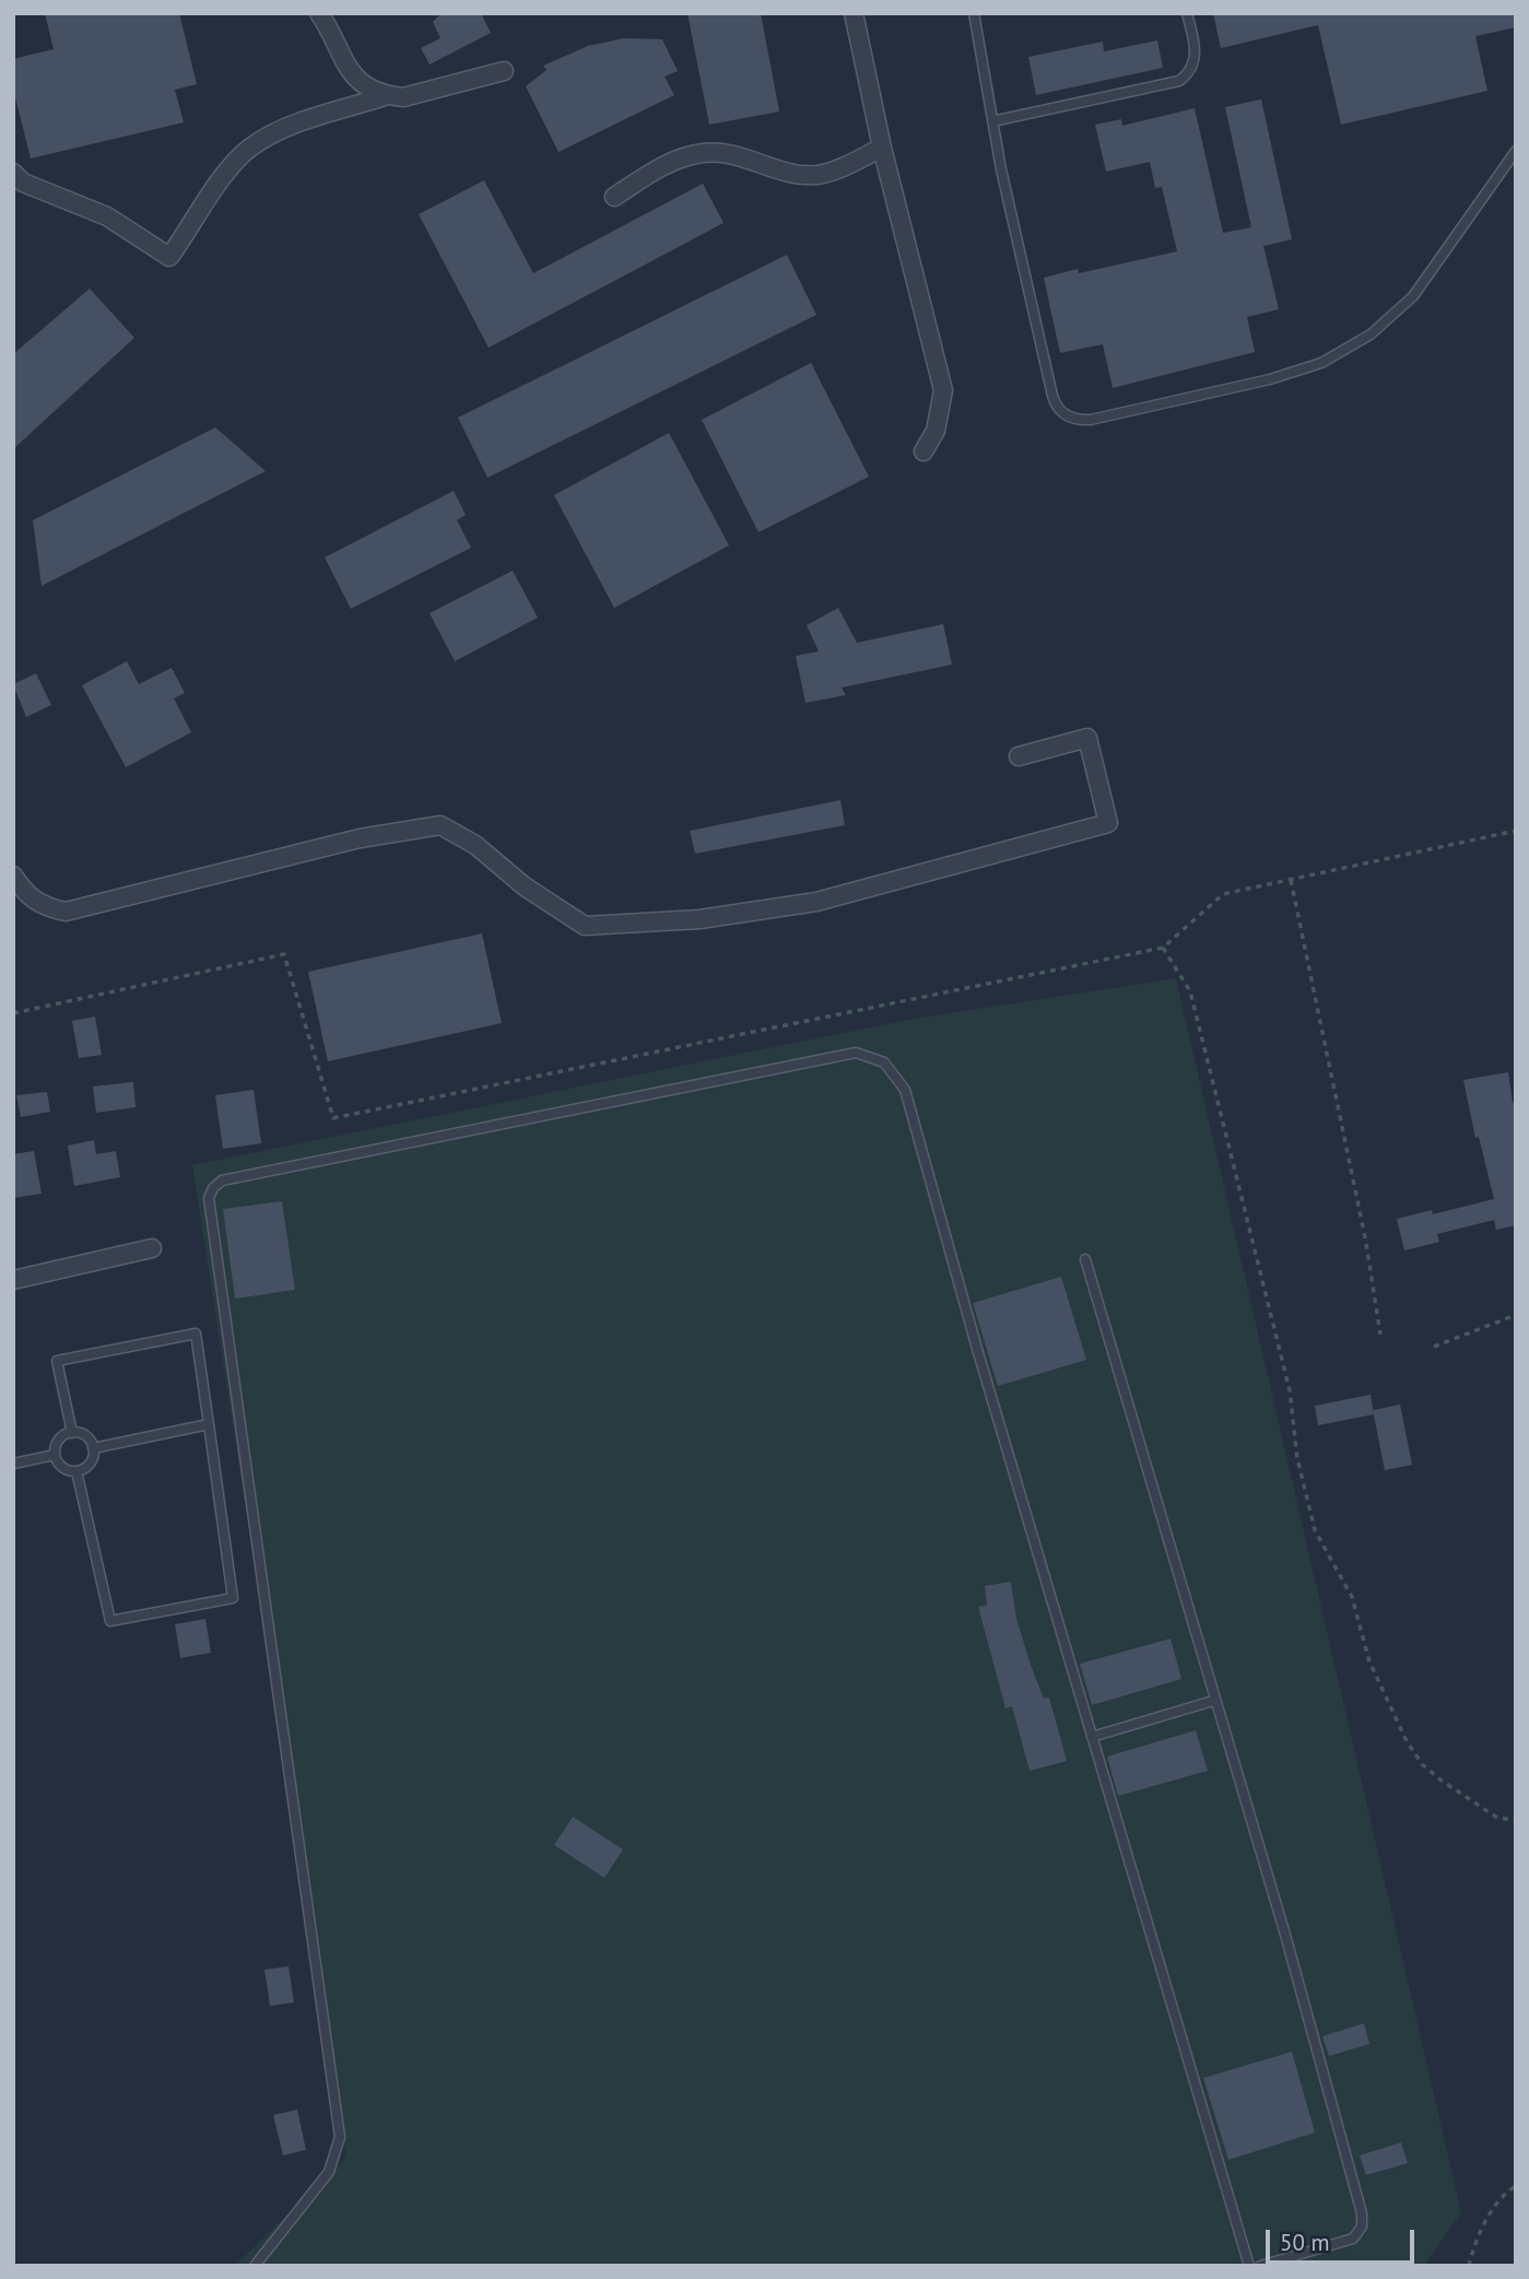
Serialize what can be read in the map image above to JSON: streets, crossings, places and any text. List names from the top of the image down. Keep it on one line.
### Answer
{"scale_bar":"50 m"}
